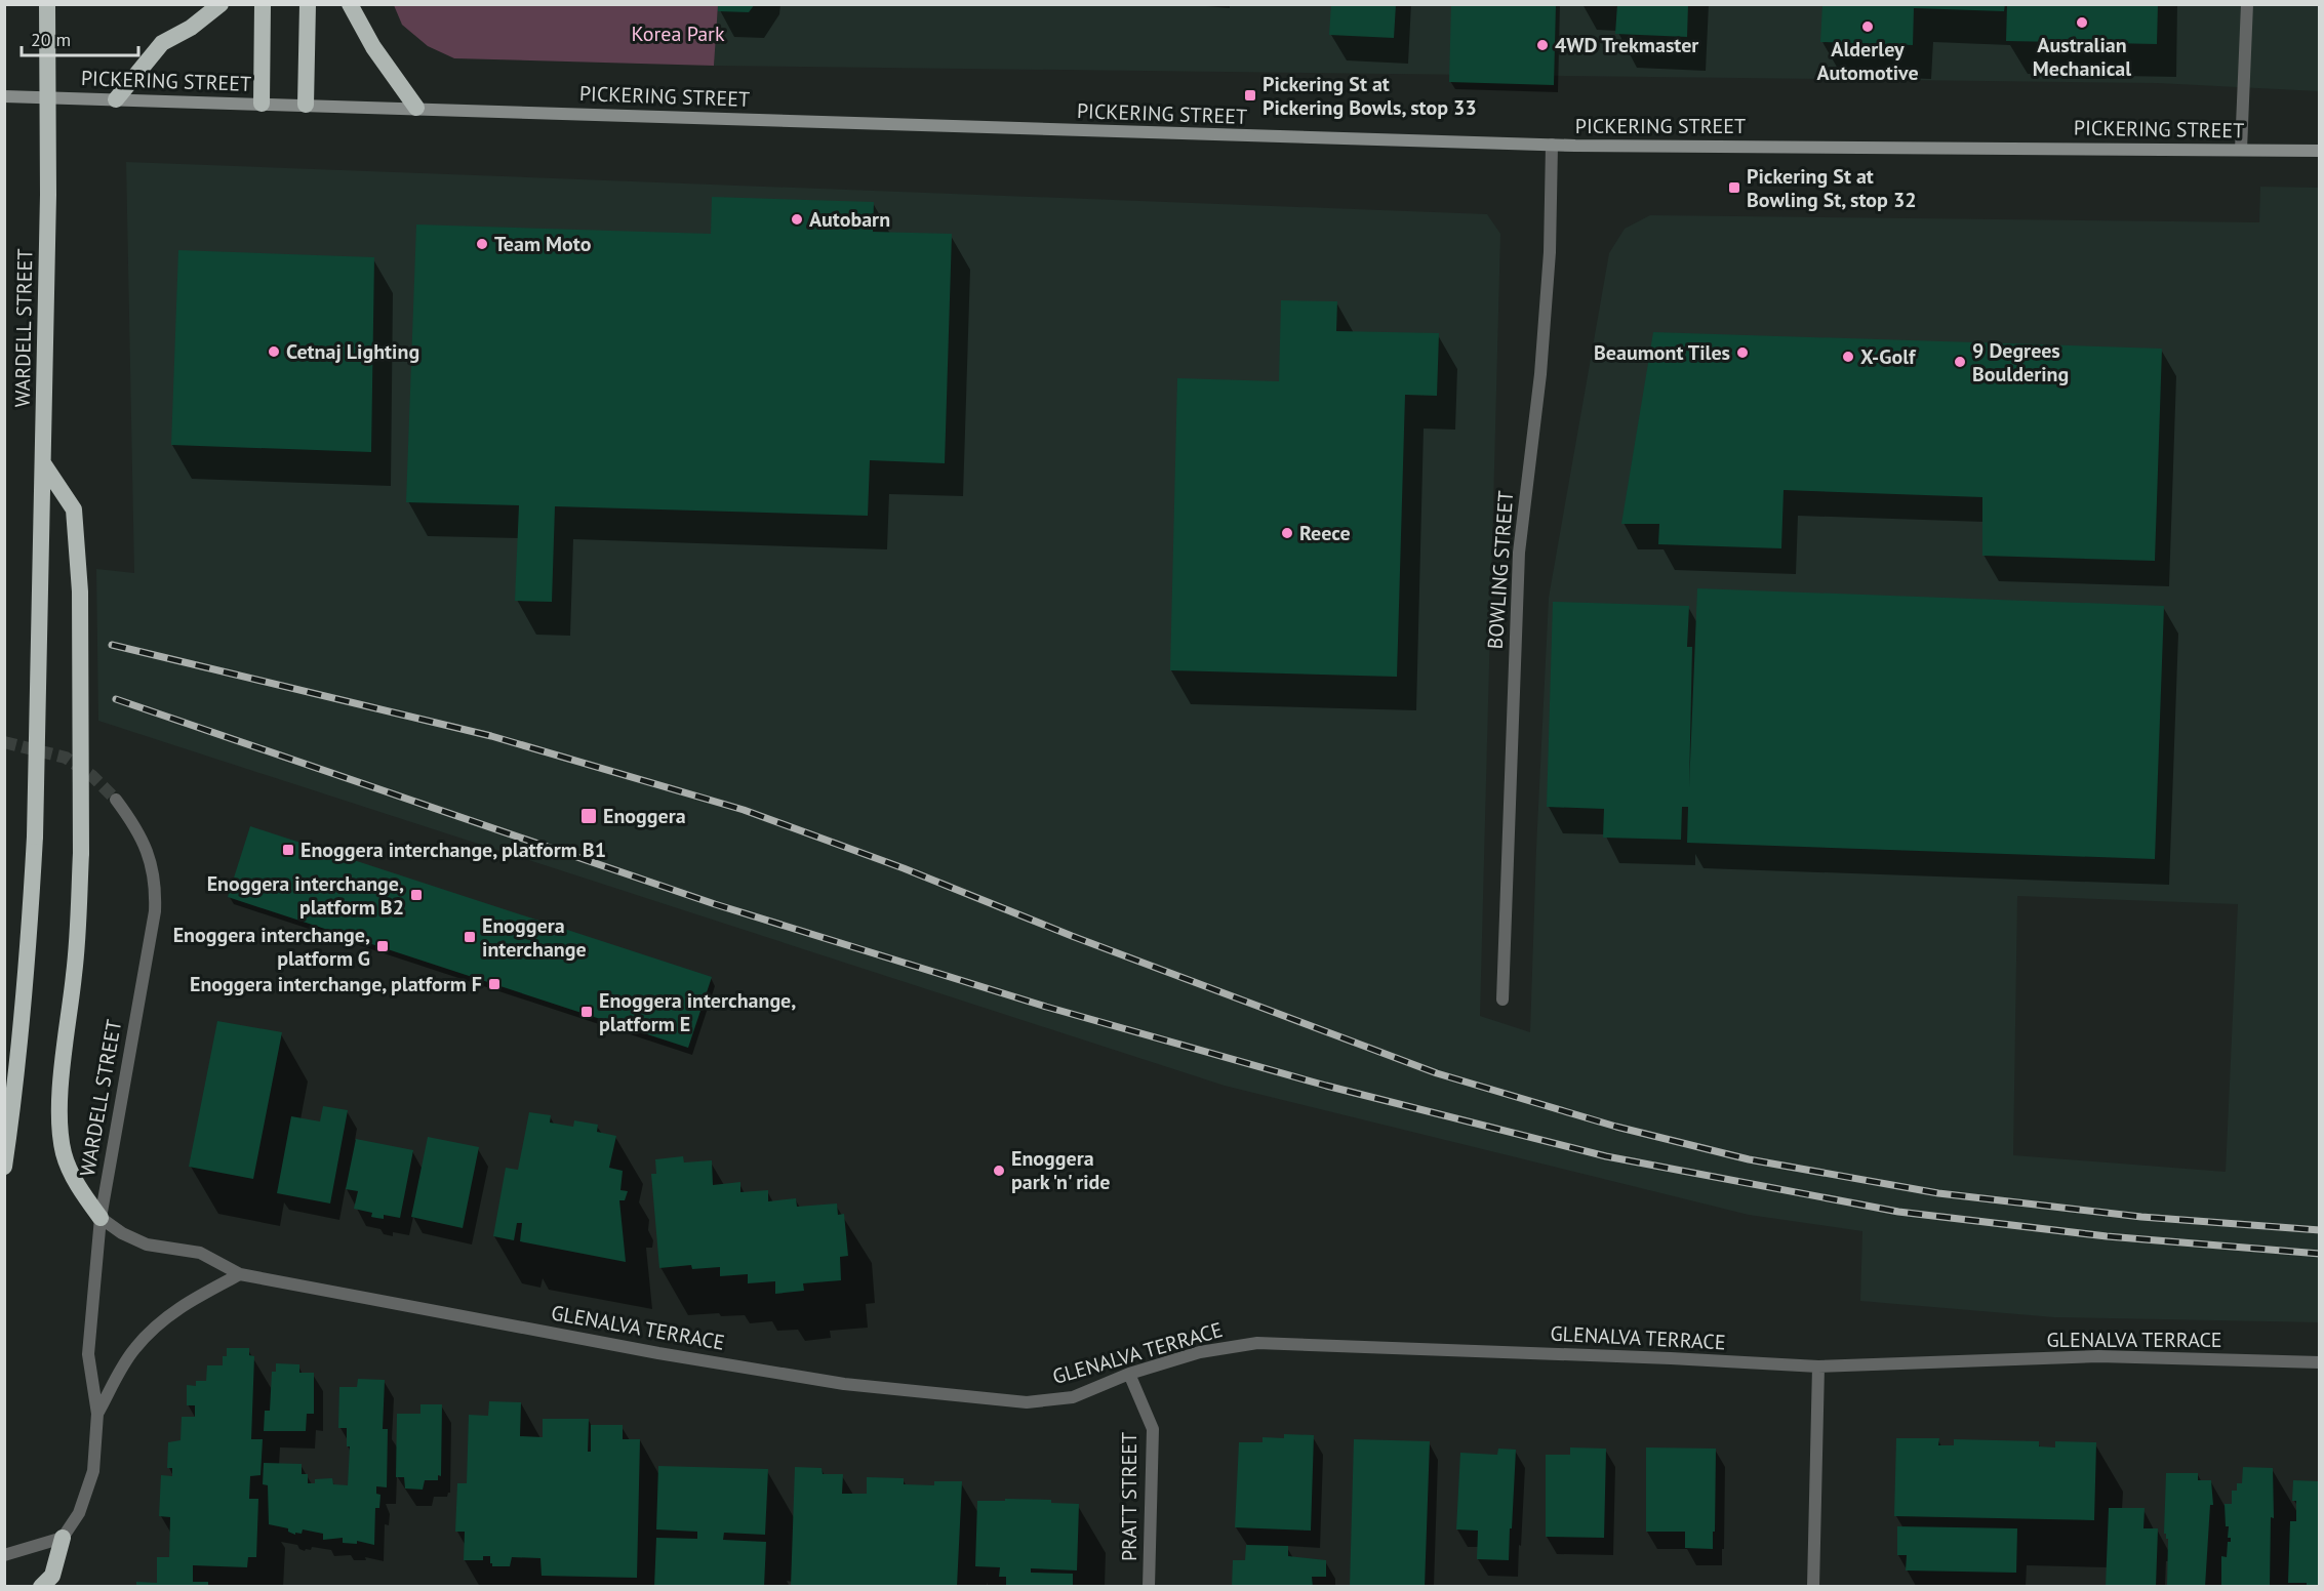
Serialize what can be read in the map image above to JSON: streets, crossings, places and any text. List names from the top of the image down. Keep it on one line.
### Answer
{"streets":{"highway":["WARDELL STREET"],"main road":["PICKERING STREET"],"street":["BOWLING STREET","GLENALVA TERRACE","PRATT STREET"]},"crossings":[["PICKERING STREET","BOWLING STREET"],["WARDELL STREET","GLENALVA TERRACE"],["GLENALVA TERRACE","PRATT STREET"]],"parks":["Korea Park"],"places":{"other":["Australian Mechanical","Alderley Automotive","4WD Trekmaster","Autobarn","Team Moto","Cetnaj Lighting","Beaumont Tiles","X-Golf","9 Degrees Bouldering","Reece","Enoggera park 'n' ride"],"transit":["Pickering St at Pickering Bowls, stop 33","Pickering St at Bowling St, stop 32","Enoggera","Enoggera interchange, platform B1","Enoggera interchange, platform B2","Enoggera interchange","Enoggera interchange, platform G","Enoggera interchange, platform F","Enoggera interchange, platform E"]},"scale_bar":"20 m"}
